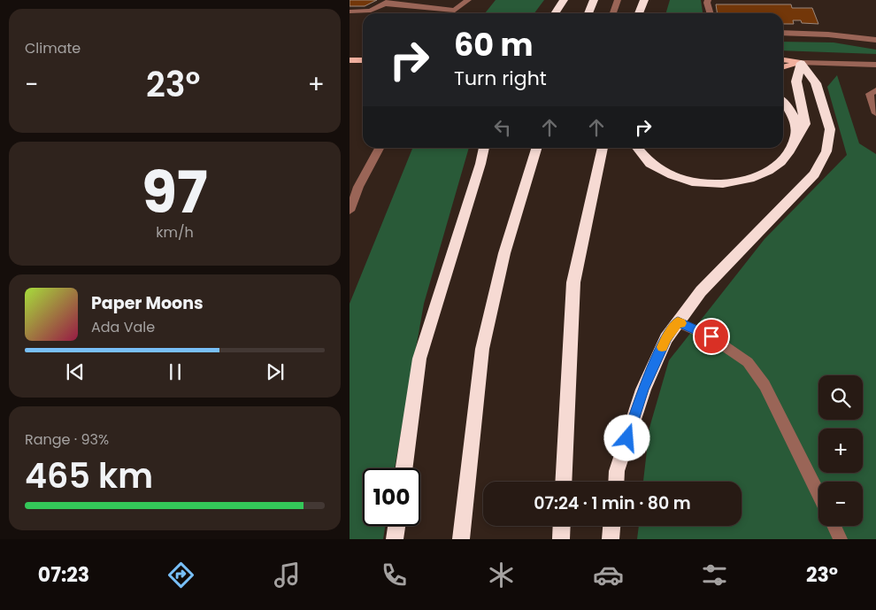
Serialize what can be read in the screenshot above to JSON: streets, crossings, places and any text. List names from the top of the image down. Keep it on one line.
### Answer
{"page":{"tile":["Climate",["97","km/h"],["Range · 93%","465 km"]],"turn":["60 m","Turn right"],"heat":["−","23°","+"],"song":["Paper Moons","Ada Vale"],"map_buttons":["+","−"],"limit":"100","trip":"07:24 · 1 min · 80 m","tabs":["07:23","23°"]}}
